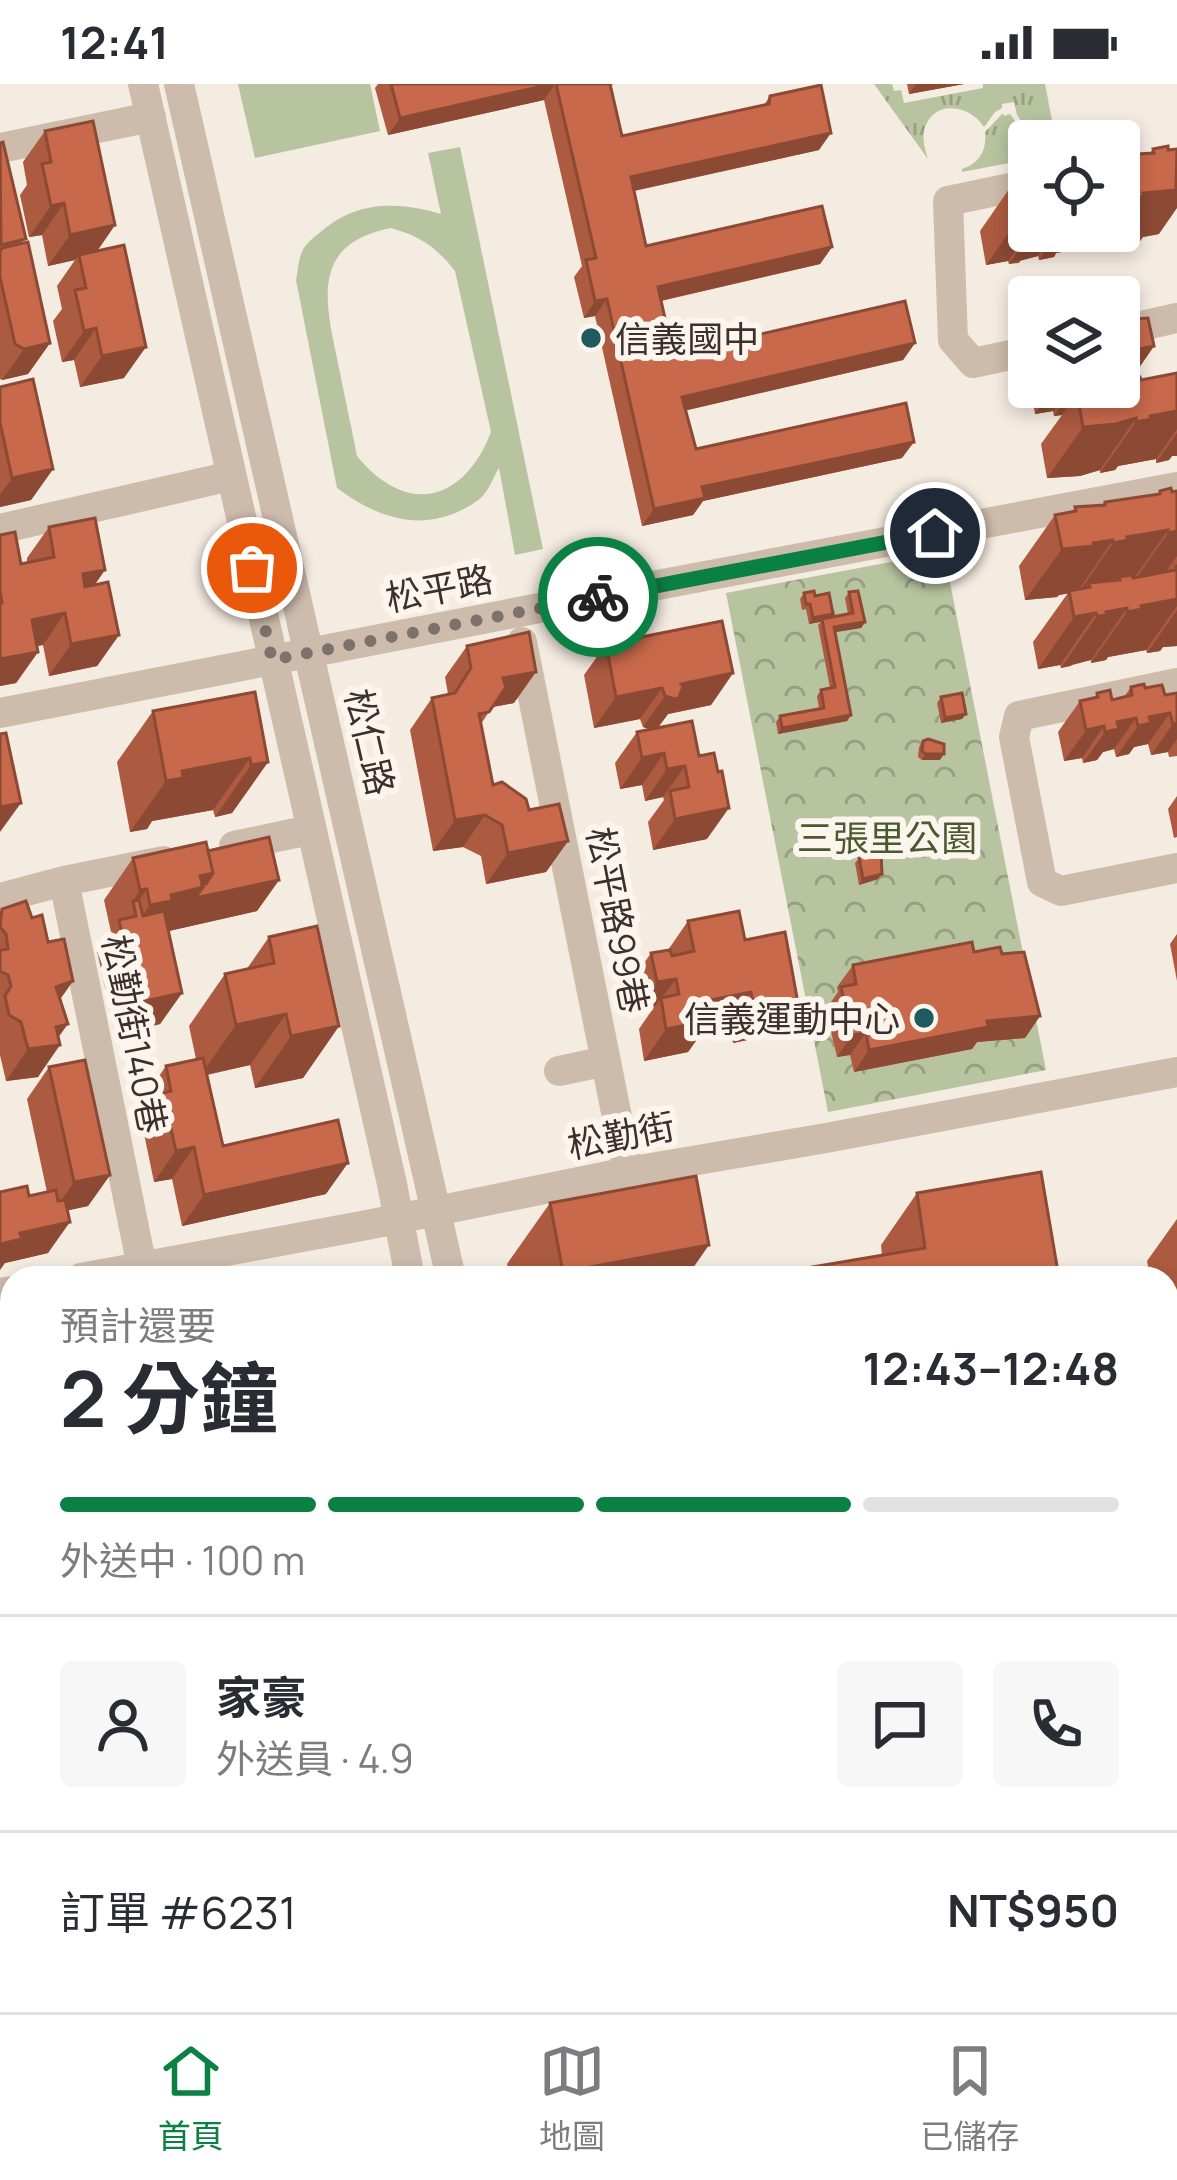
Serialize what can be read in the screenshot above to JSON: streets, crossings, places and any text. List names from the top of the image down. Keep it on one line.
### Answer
{"streets":{"street":["松平路","松仁路","松平路99巷","松勤街140巷","松勤街"]},"crossings":[["松平路","松仁路"],["松平路","松平路99巷"],["松仁路","松勤街"],["松平路99巷","松勤街"]],"parks":["三張里公園"],"places":["信義國中","信義運動中心"],"page":{"status":"12:41","heading":["2 分鐘","預計還要","12:43–12:48"],"panel":["家豪","外送員 · 4.9","訂單 #6231","NT$950"],"bar":"外送中 · 100 m","tabs":["首頁","地圖","已儲存"]}}
